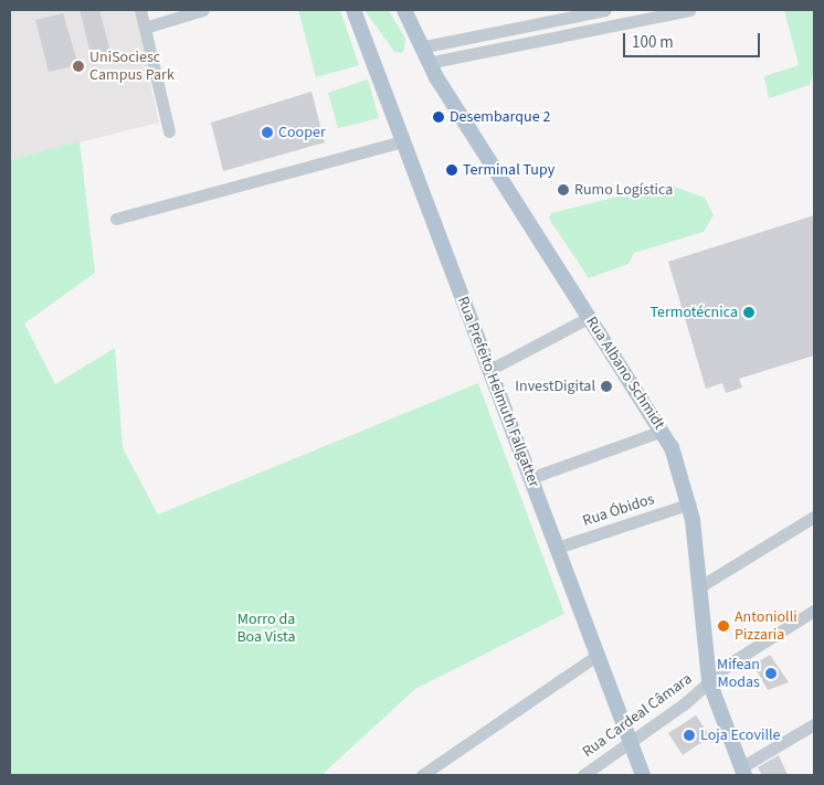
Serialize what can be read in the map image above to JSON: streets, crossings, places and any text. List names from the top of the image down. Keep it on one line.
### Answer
{"streets":{"main road":["Rua Albano Schmidt","Rua Prefeito Helmuth Fallgatter"],"street":["Rua Óbidos","Rua Cardeal Câmara"]},"crossings":[["Rua Albano Schmidt","Rua Óbidos"],["Rua Albano Schmidt","Rua Cardeal Câmara"],["Rua Prefeito Helmuth Fallgatter","Rua Óbidos"],["Rua Prefeito Helmuth Fallgatter","Rua Cardeal Câmara"]],"parks":["Morro da Boa Vista"],"places":["UniSociesc Campus Park","Desembarque 2","Cooper","Terminal Tupy","Rumo Logística","Termotécnica","InvestDigital","Antoniolli Pizzaria","Mifean Modas","Loja Ecoville"],"scale_bar":"100 m"}
